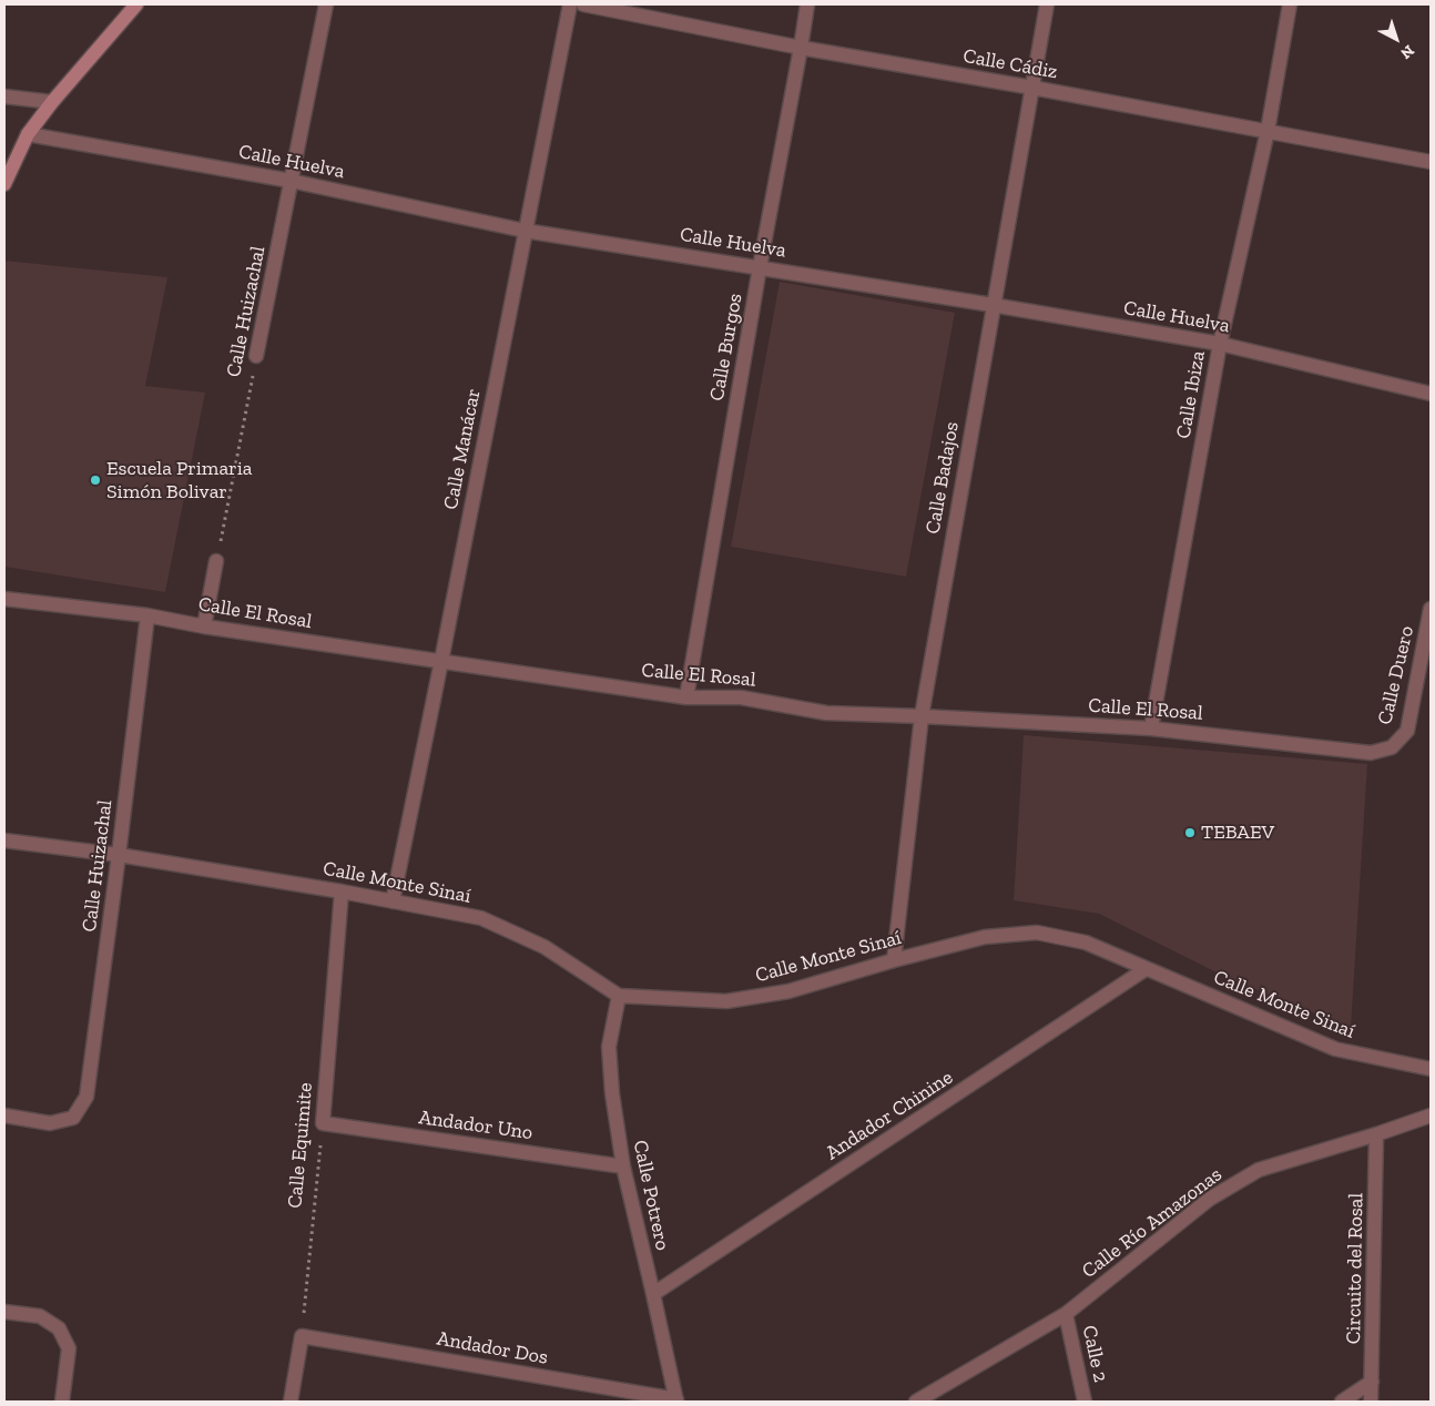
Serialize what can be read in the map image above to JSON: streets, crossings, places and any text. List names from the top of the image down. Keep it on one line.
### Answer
{"streets":{"street":["Calle Cádiz","Calle Huelva","Calle Huizachal","Calle Burgos","Calle Ibiza","Calle Manácar","Calle Badajos","Calle El Rosal","Calle Duero","Calle Monte Sinaí","Andador Chinine","Andador Uno","Calle Equimite","Calle Potrero","Calle Río Amazonas","Circuito del Rosal","Andador Dos","Calle 2"]},"crossings":[["Calle Cádiz","Calle Burgos"],["Calle Cádiz","Calle Ibiza"],["Calle Cádiz","Calle Badajos"],["Calle Huelva","Calle Huizachal"],["Calle Huelva","Calle Burgos"],["Calle Huelva","Calle Ibiza"],["Calle Huelva","Calle Manácar"],["Calle Huelva","Calle Badajos"],["Calle Huizachal","Calle El Rosal"],["Calle Huizachal","Calle Monte Sinaí"],["Calle Burgos","Calle El Rosal"],["Calle Ibiza","Calle El Rosal"],["Calle Manácar","Calle El Rosal"],["Calle Manácar","Calle Monte Sinaí"],["Calle Badajos","Calle El Rosal"],["Calle Badajos","Calle Monte Sinaí"],["Calle El Rosal","Calle Duero"],["Calle Monte Sinaí","Andador Chinine"],["Calle Monte Sinaí","Calle Equimite"],["Calle Monte Sinaí","Calle Potrero"],["Andador Chinine","Calle Potrero"],["Andador Uno","Calle Equimite"],["Andador Uno","Calle Potrero"],["Calle Equimite","Andador Dos"],["Calle Potrero","Andador Dos"],["Calle Río Amazonas","Circuito del Rosal"],["Calle Río Amazonas","Calle 2"]],"places":["Escuela Primaria Simón Bolivar","TEBAEV"],"north":"bottom right"}
